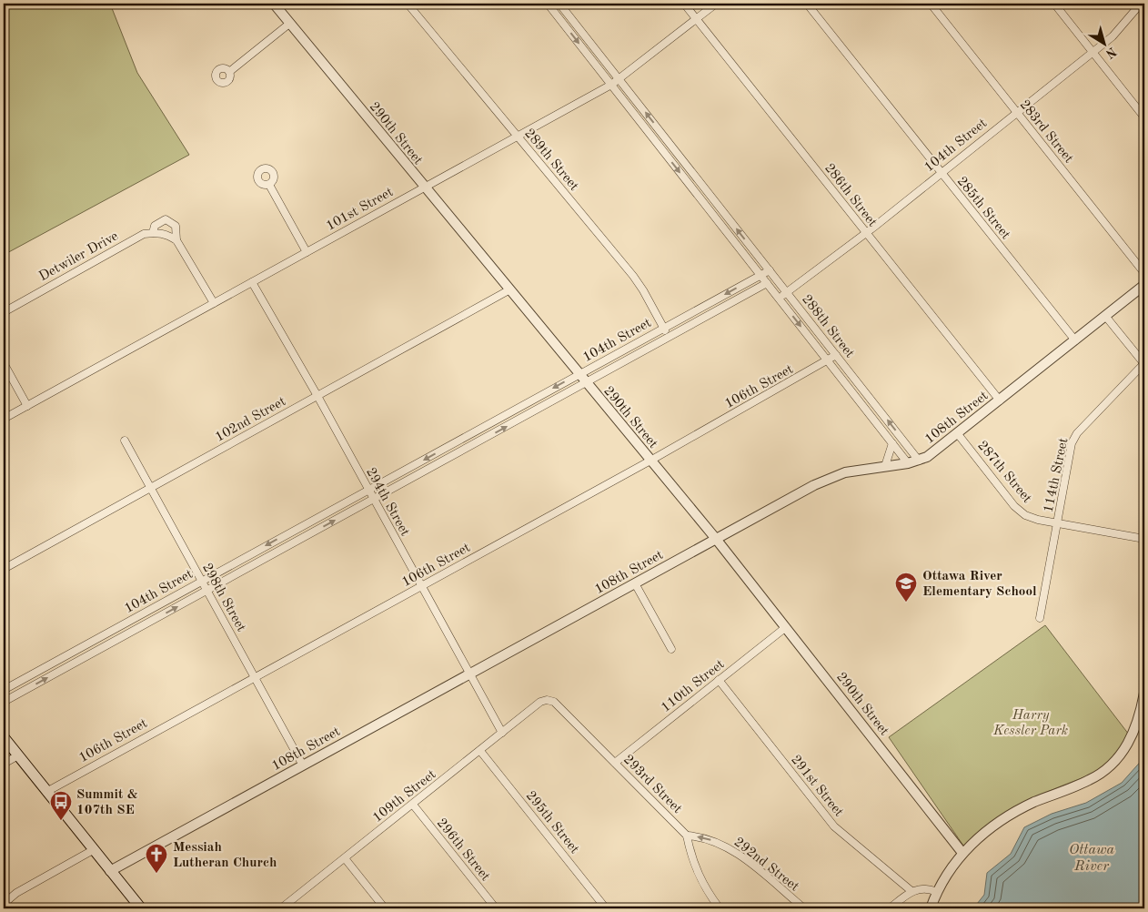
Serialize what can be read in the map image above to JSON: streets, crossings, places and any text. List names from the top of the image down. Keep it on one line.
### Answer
{"streets":{"street":["283rd Street","290th Street","104th Street","289th Street","286th Street","285th Street","101st Street","Detwiler Drive","288th Street","106th Street","108th Street","102nd Street","287th Street","114th Street","294th Street","298th Street","110th Street","293rd Street","291st Street","109th Street","295th Street","296th Street","292nd Street"]},"crossings":[["283rd Street","104th Street"],["290th Street","104th Street"],["290th Street","101st Street"],["290th Street","106th Street"],["290th Street","108th Street"],["290th Street","102nd Street"],["290th Street","110th Street"],["104th Street","289th Street"],["104th Street","286th Street"],["104th Street","285th Street"],["104th Street","288th Street"],["104th Street","294th Street"],["104th Street","298th Street"],["289th Street","101st Street"],["286th Street","101st Street"],["286th Street","108th Street"],["285th Street","108th Street"],["101st Street","288th Street"],["101st Street","294th Street"],["288th Street","106th Street"],["288th Street","108th Street"],["106th Street","294th Street"],["106th Street","298th Street"],["108th Street","287th Street"],["108th Street","294th Street"],["108th Street","298th Street"],["102nd Street","294th Street"],["102nd Street","298th Street"],["287th Street","114th Street"],["294th Street","109th Street"],["110th Street","293rd Street"],["110th Street","291st Street"],["293rd Street","109th Street"],["293rd Street","292nd Street"],["109th Street","295th Street"],["109th Street","296th Street"]],"one_way":["292nd Street"],"water":["Ottawa River"],"parks":["Harry Kessler Park"],"places":{"school or university":["Ottawa River Elementary School"],"bus stop":["Summit & 107th SE"],"church":["Messiah Lutheran Church"]},"north":"bottom right"}
